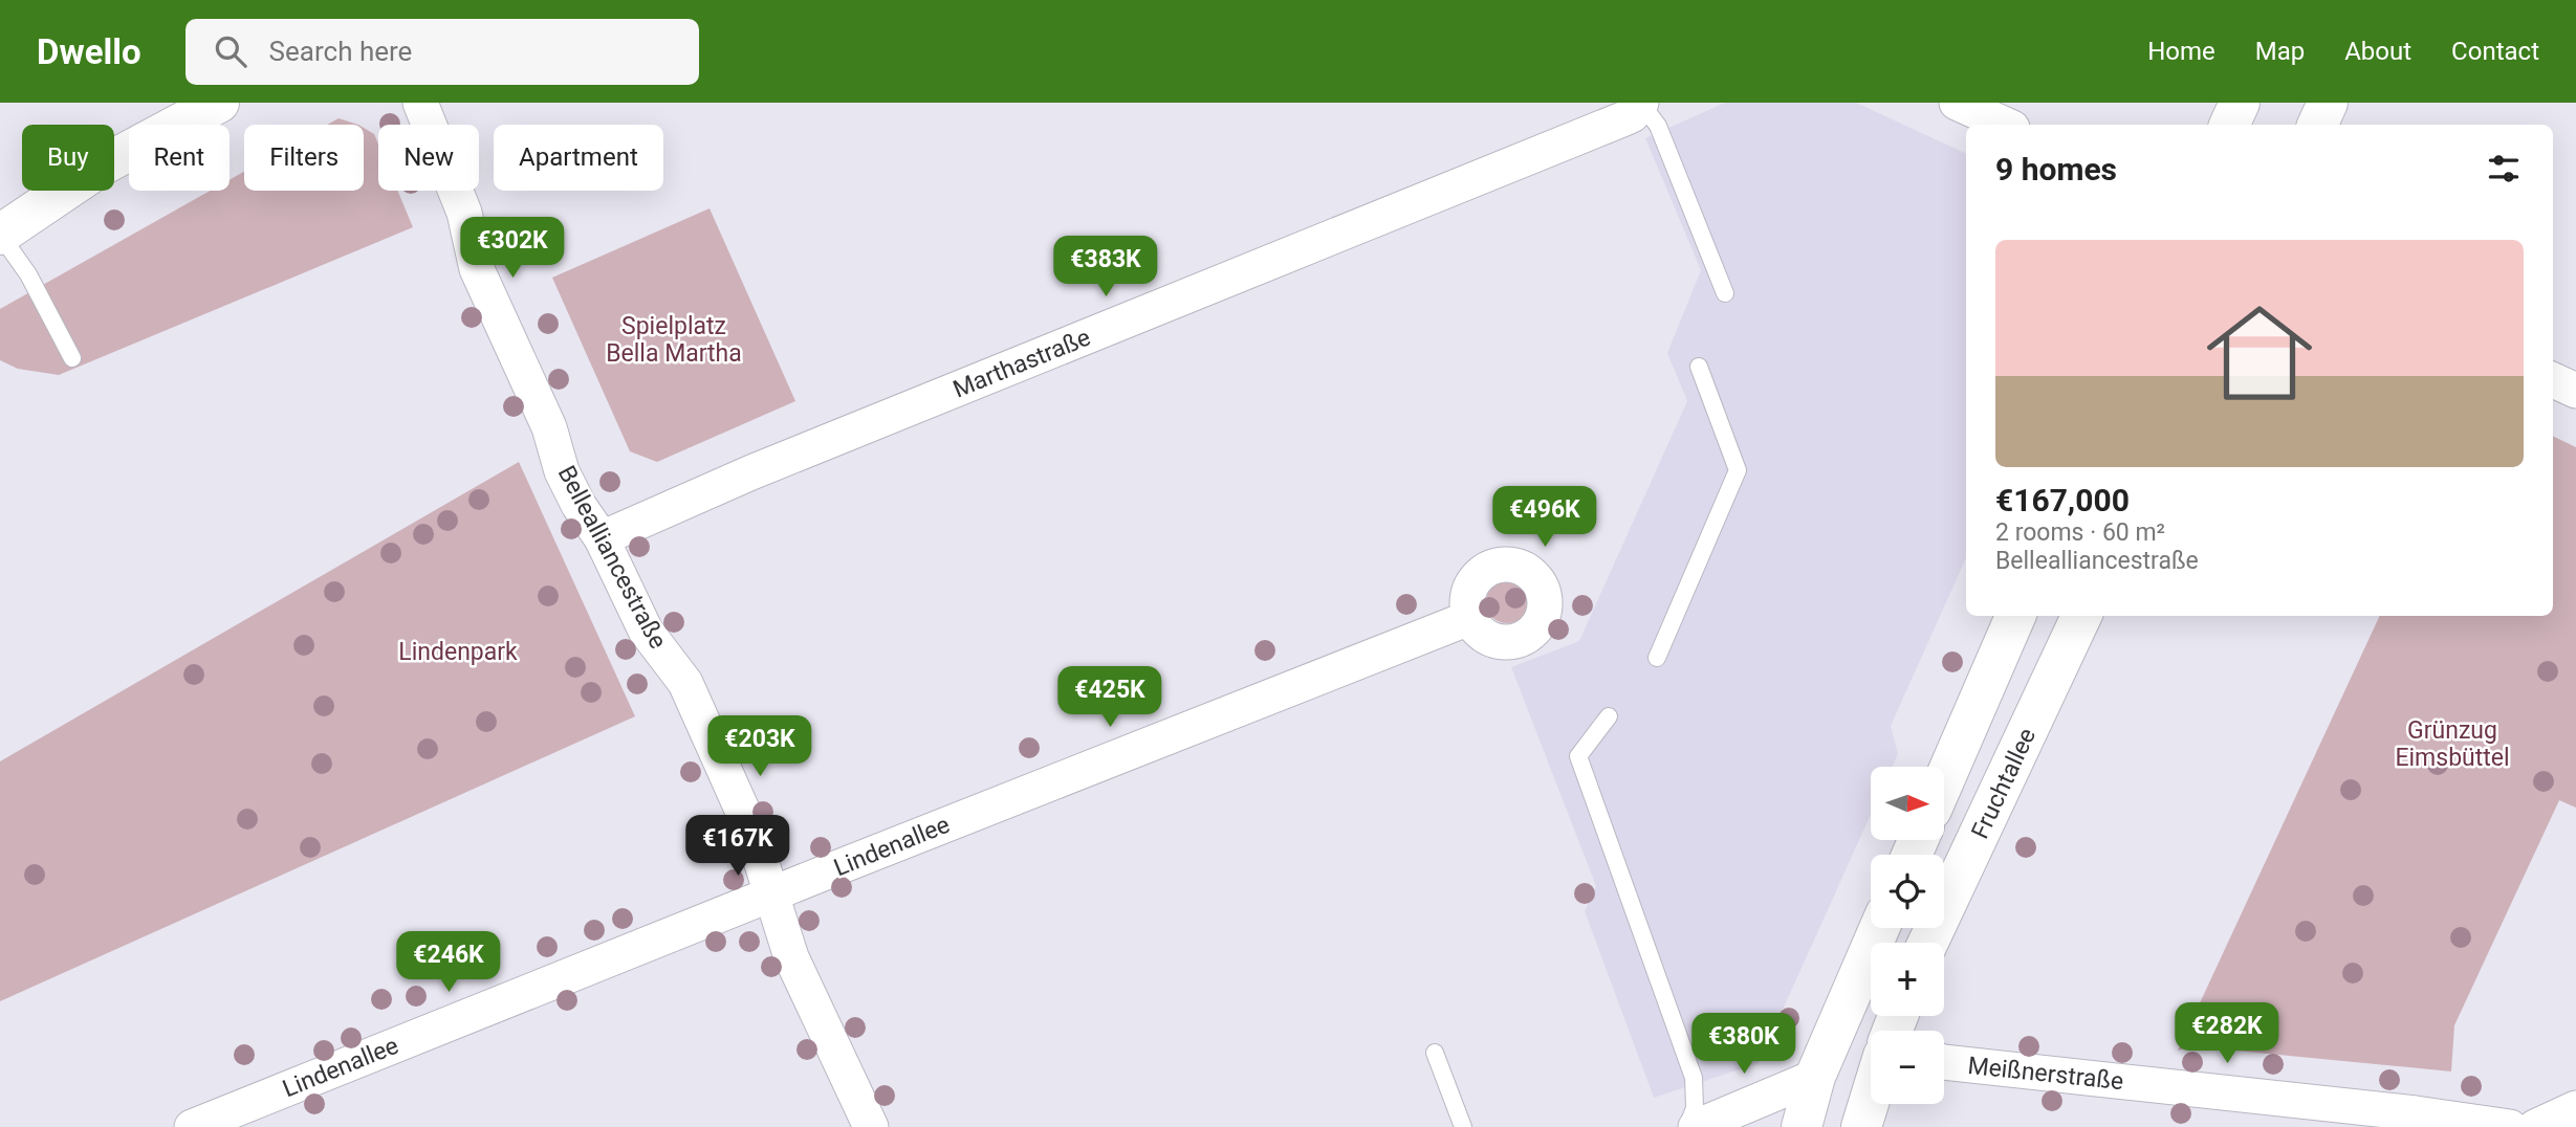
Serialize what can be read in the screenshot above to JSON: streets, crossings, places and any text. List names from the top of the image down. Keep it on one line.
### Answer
{"streets":{"main road":["Fruchtallee"],"street":["Marthastraße","Bellealliancestraße","Lindenallee","Meißnerstraße"]},"crossings":[["Marthastraße","Bellealliancestraße"],["Bellealliancestraße","Lindenallee"]],"parks":["Spielplatz Bella Martha","Lindenpark","Grünzug Eimsbüttel"],"north":"right","page":{"header":"Dwello","search":"Search here","nav":["Home","Map","About","Contact"],"chip":["Buy","Rent","Filters","New","Apartment"],"heading":"9 homes","list":[{"name":"€167,000","note":"2 rooms · 60 m² · Bellealliancestraße"}],"price":["€302K","€383K","€496K","€425K","€203K","€167K","€246K","€282K","€380K"],"map_buttons":["+","−"]}}
